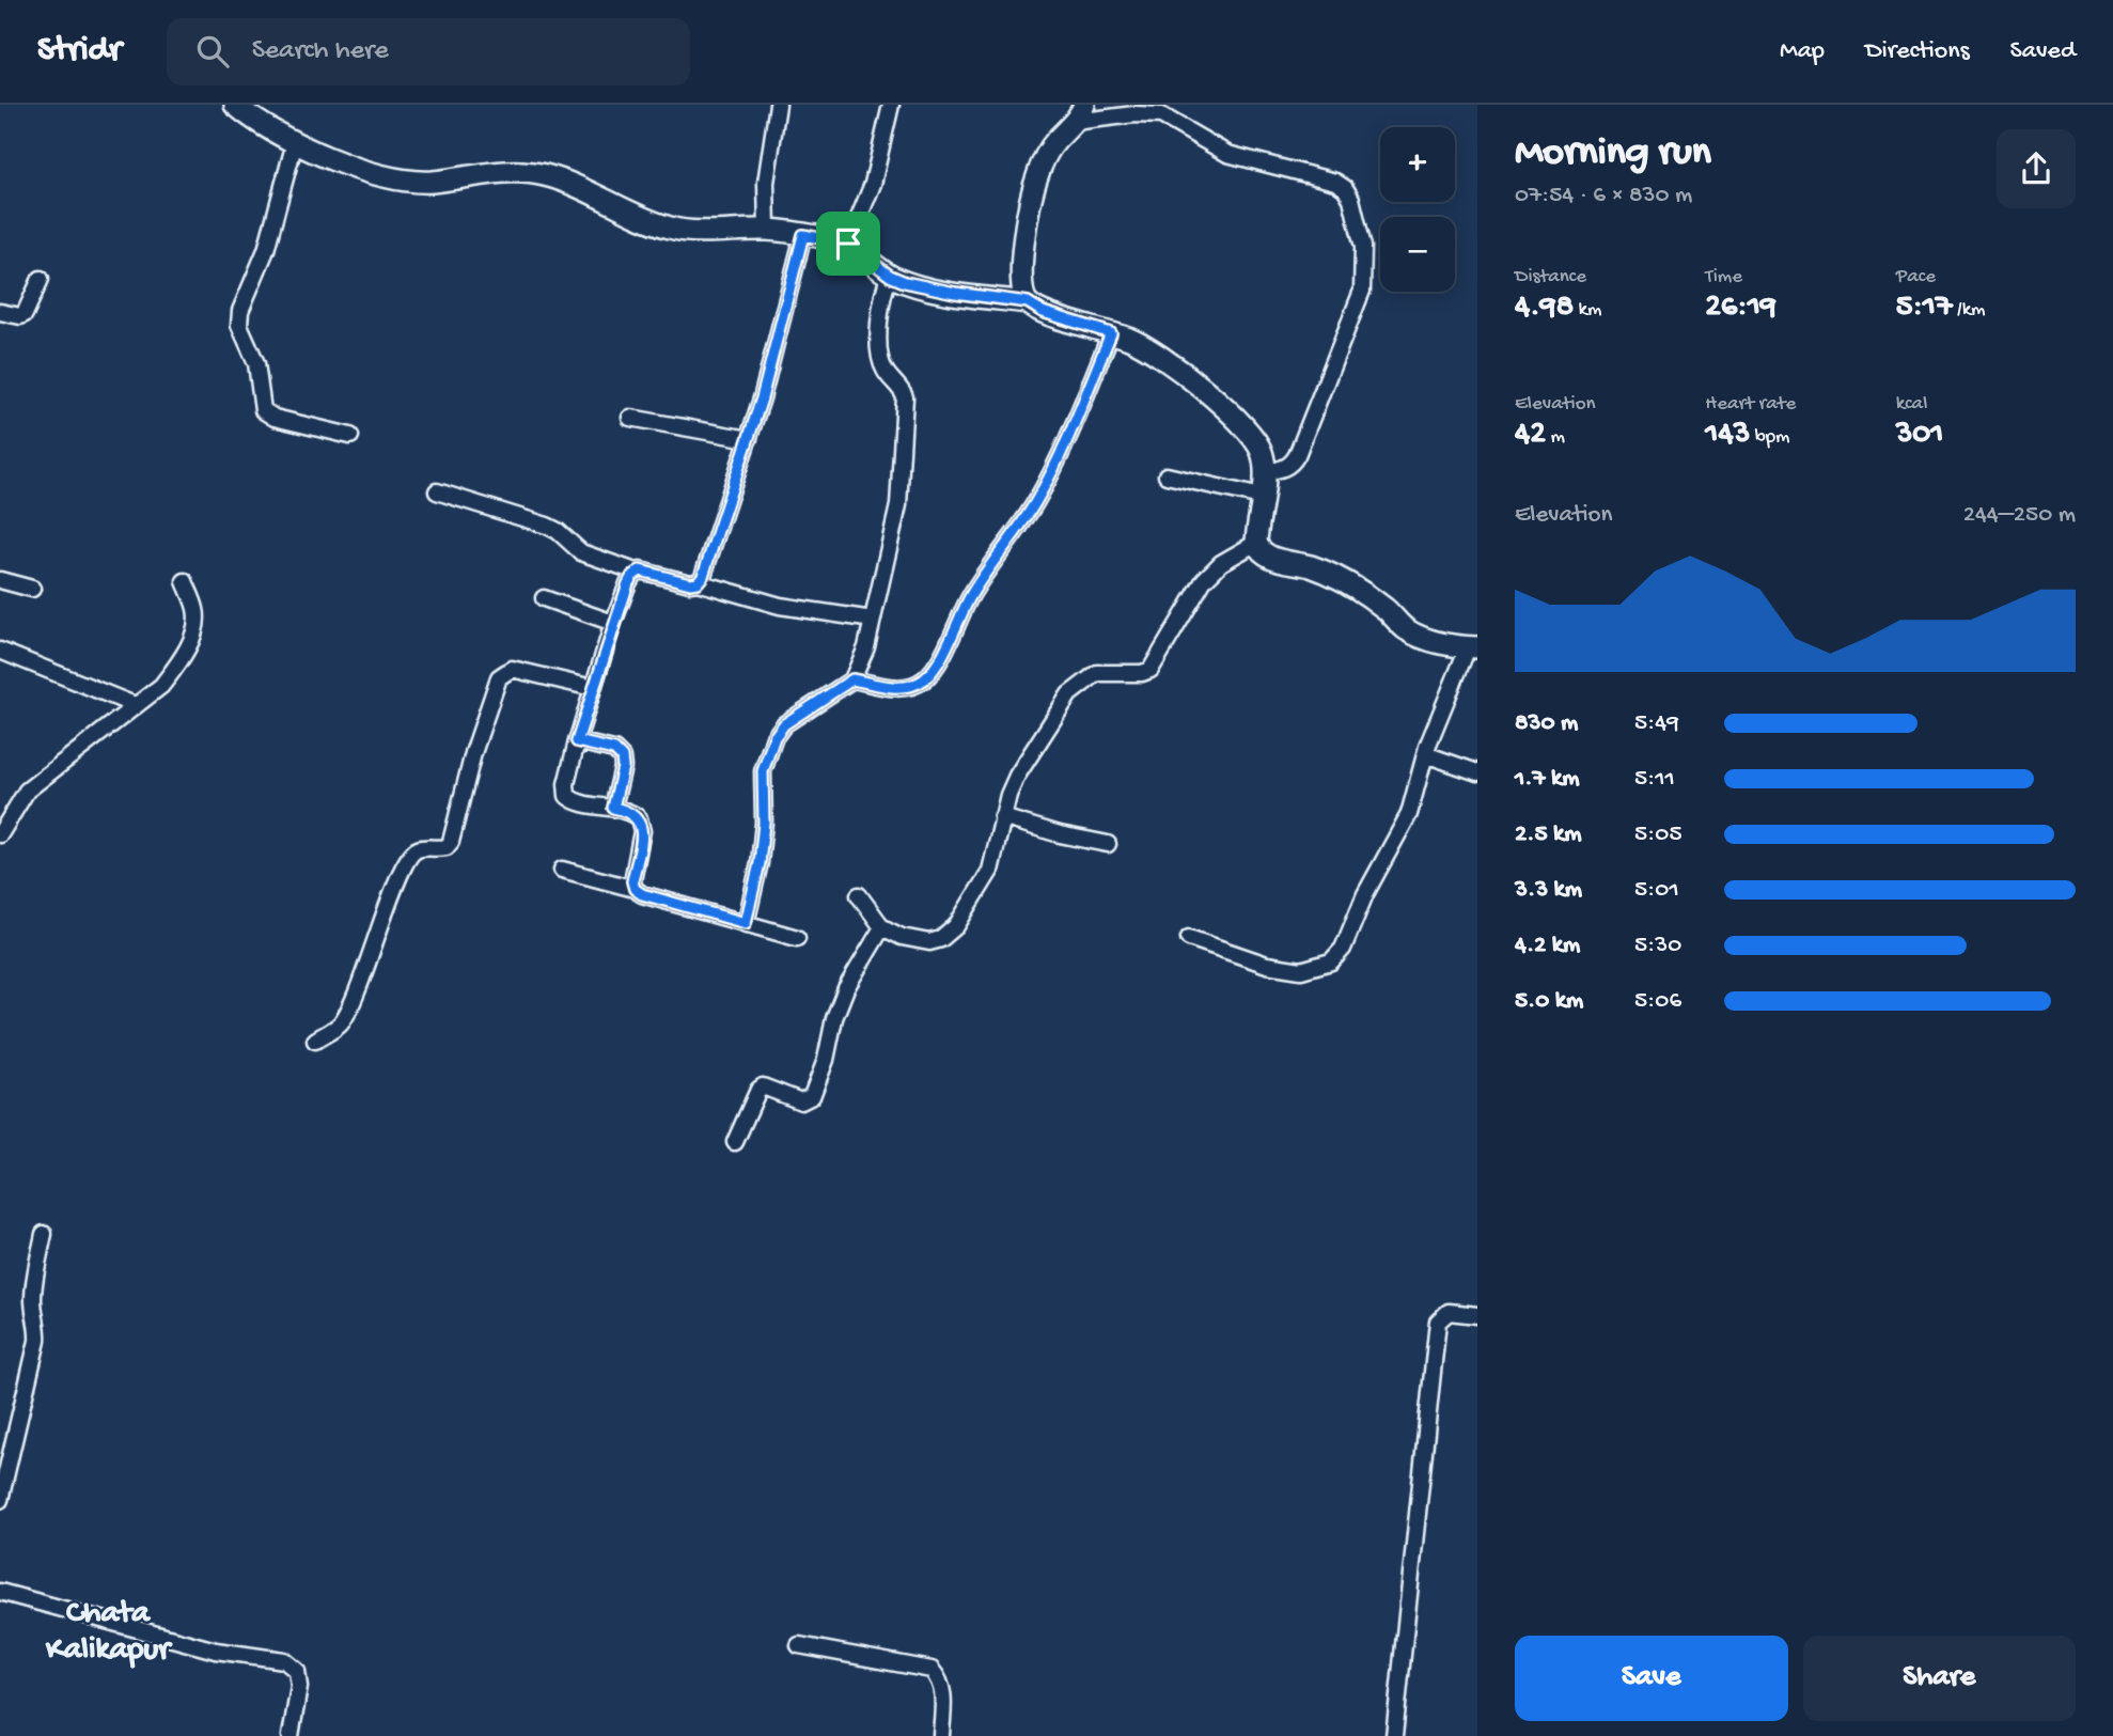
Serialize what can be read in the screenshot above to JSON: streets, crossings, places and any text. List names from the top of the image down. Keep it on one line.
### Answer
{"districts":["Chata Kalikapur"],"page":{"header":"Stridr","search":"Search here","nav":["Map","Directions","Saved"],"heading":["Morning run","07:54 · 6 × 830 m"],"map_buttons":["+","−"],"stats":[["Distance","4.98 km"],["Time","26:19"],["Pace","5:17 /km"],["Elevation","42 m"],["Heart rate","143 bpm"],["kcal","301"]],"chart":["Elevation","244–250 m"],"list":[{"name":"830 m","note":"5:49"},{"name":"1.7 km","note":"5:11"},{"name":"2.5 km","note":"5:05"},{"name":"3.3 km","note":"5:01"},{"name":"4.2 km","note":"5:30"},{"name":"5.0 km","note":"5:06"}],"buttons":["Save","Share"]}}
